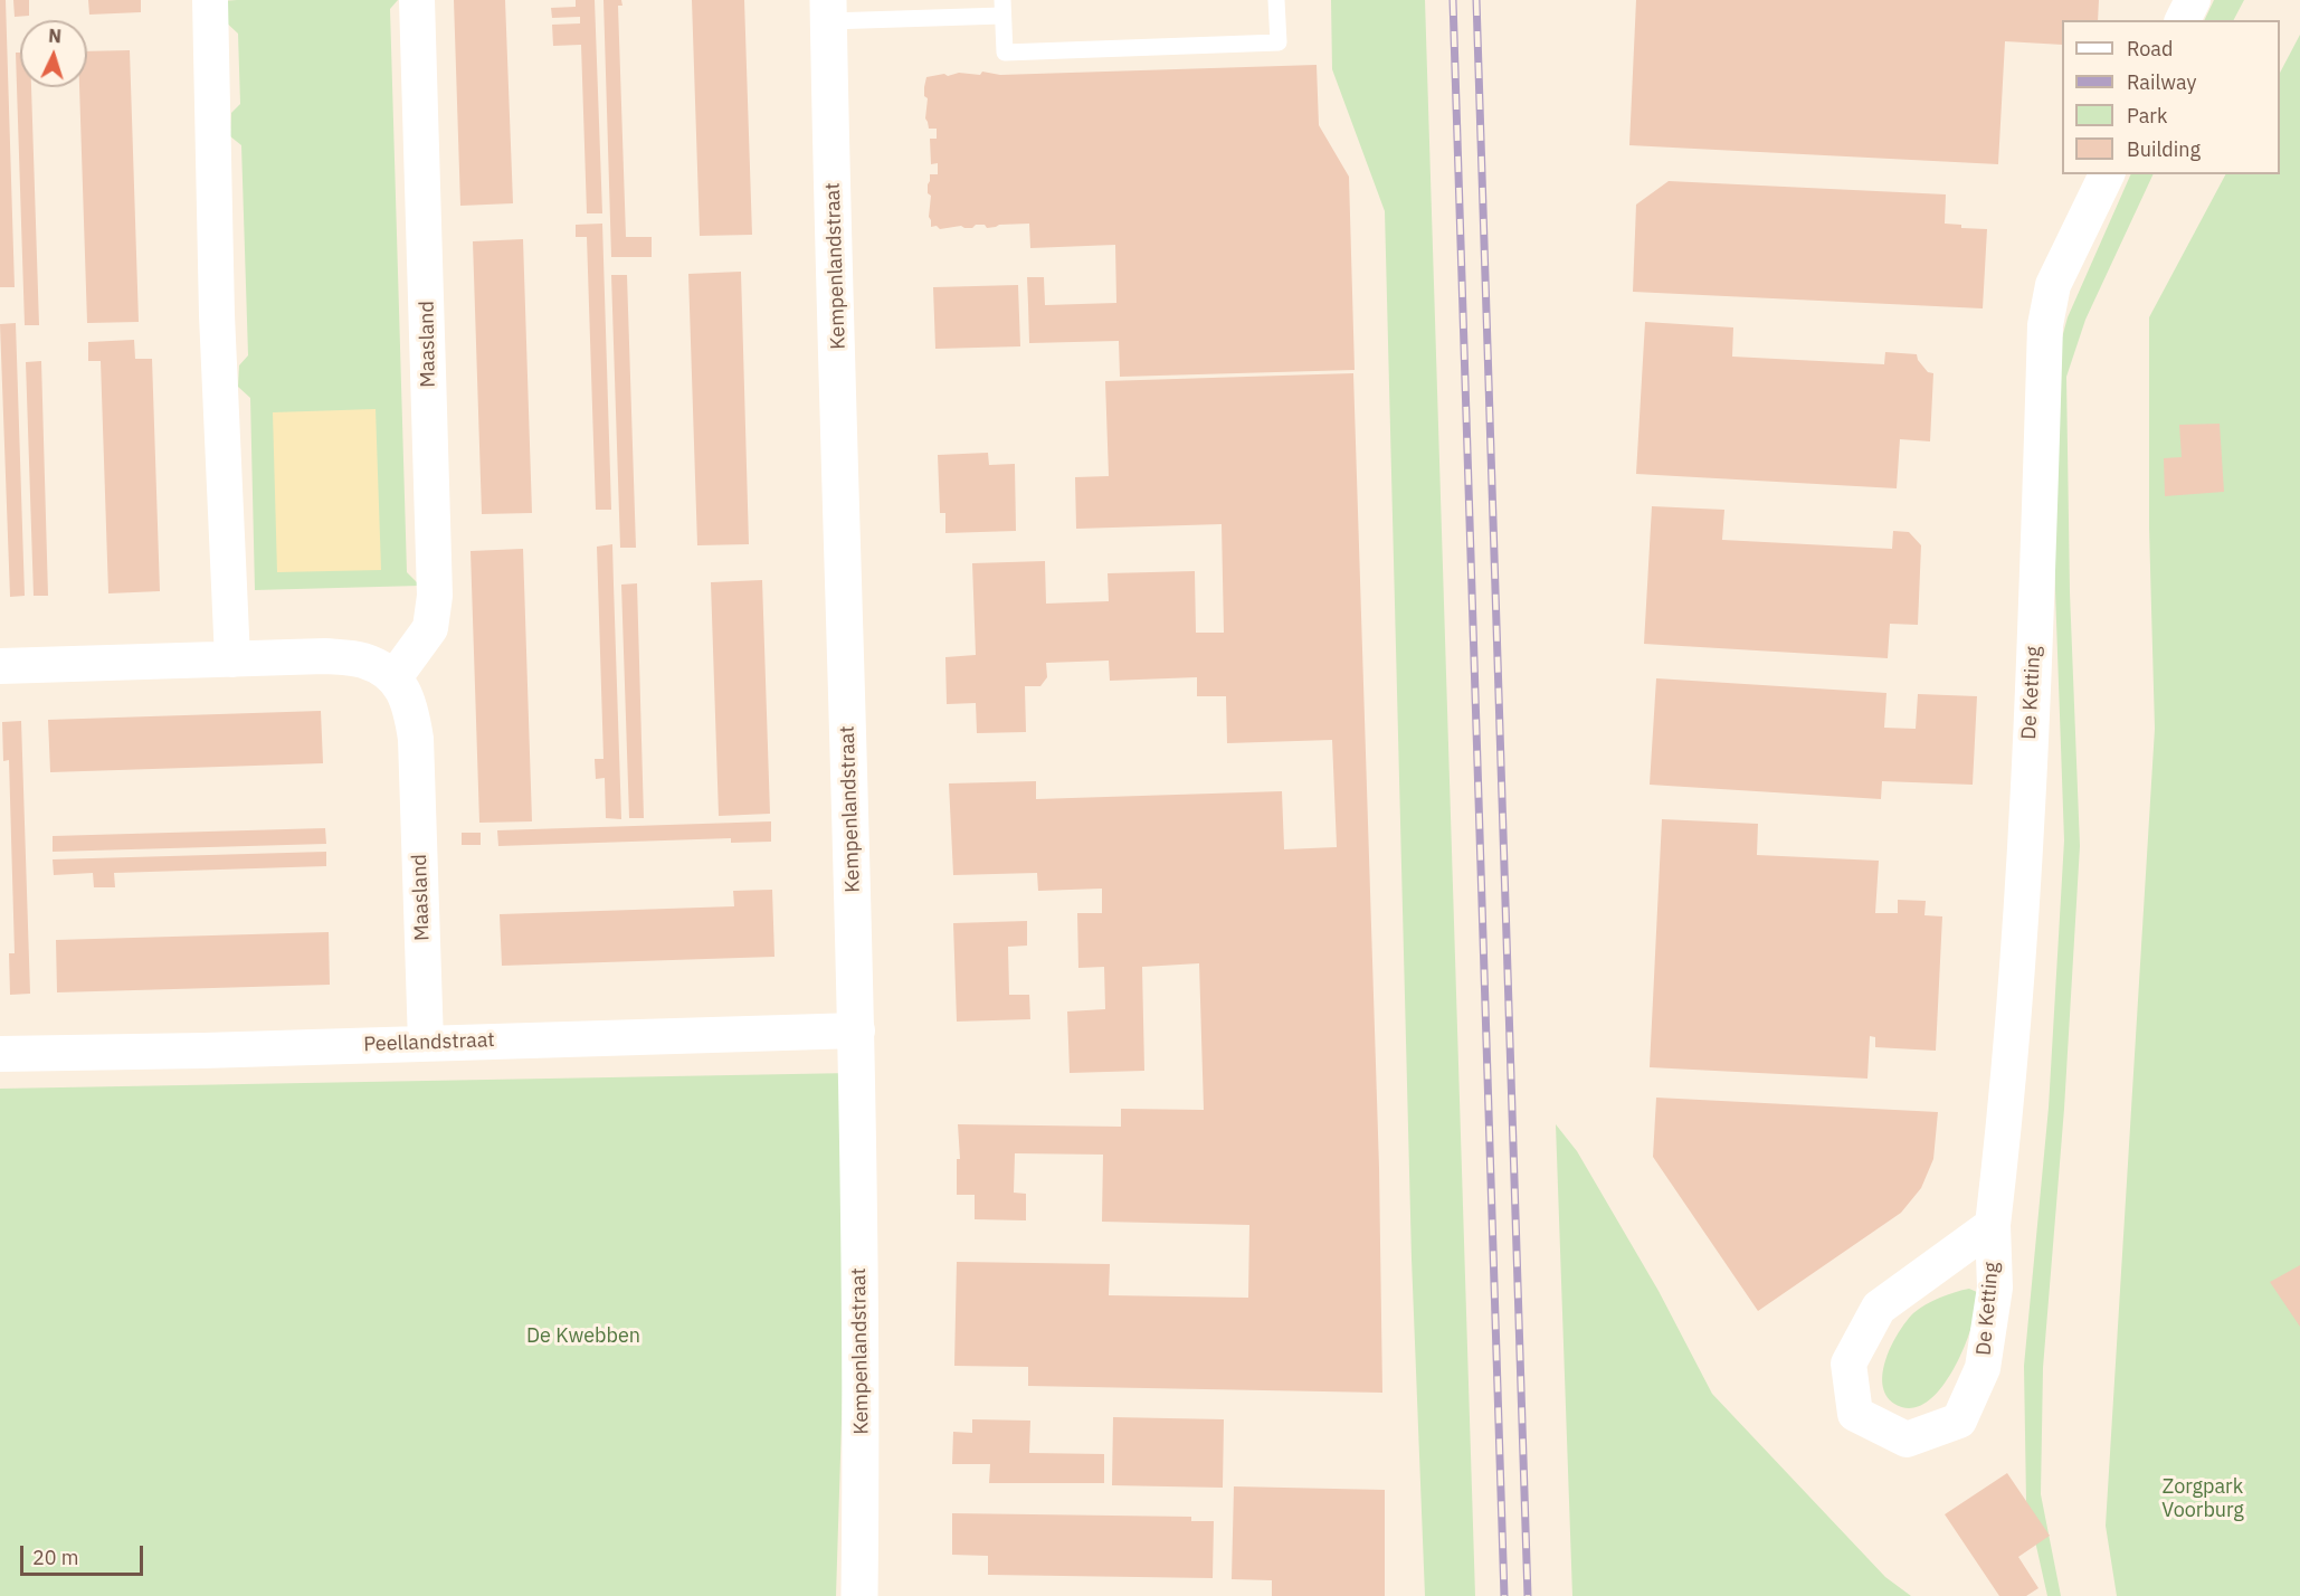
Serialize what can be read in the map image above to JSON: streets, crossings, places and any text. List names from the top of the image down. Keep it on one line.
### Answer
{"streets":{"street":["Kempenlandstraat","Maasland","De Ketting","Peellandstraat"]},"crossings":[["Kempenlandstraat","Peellandstraat"],["Maasland","Peellandstraat"]],"parks":["De Kwebben","Zorgpark Voorburg"],"legend":["Road","Railway","Park","Building"],"scale_bar":"20 m","north":"top"}
